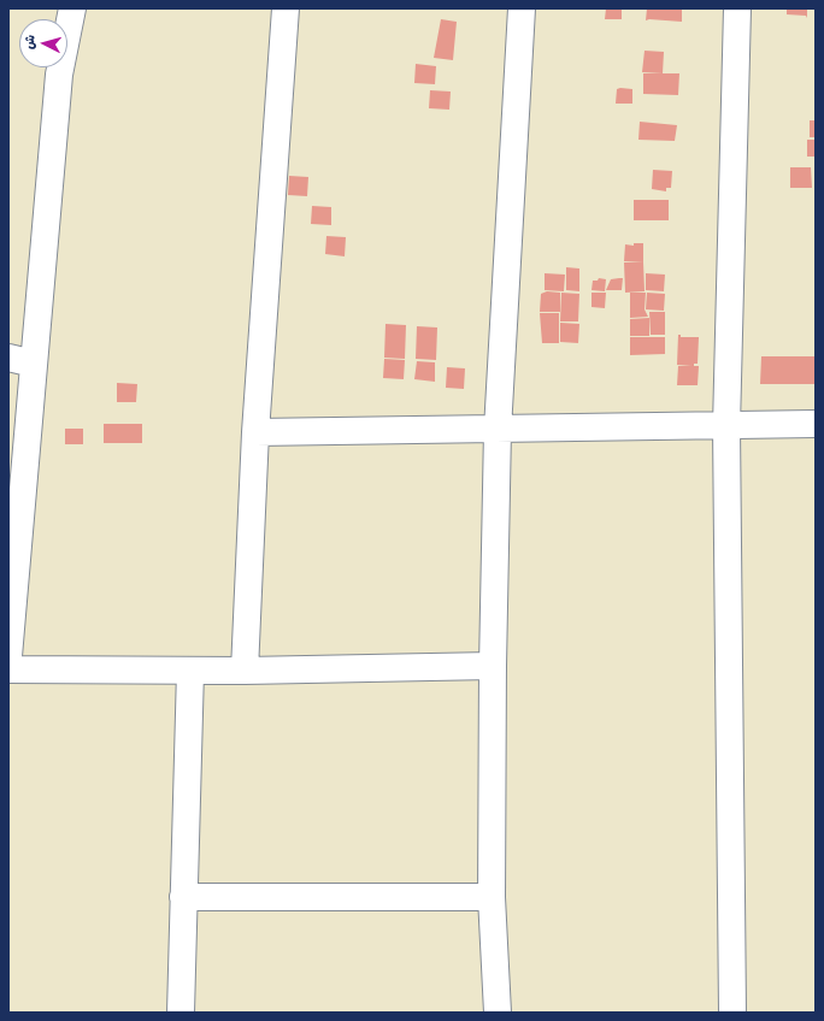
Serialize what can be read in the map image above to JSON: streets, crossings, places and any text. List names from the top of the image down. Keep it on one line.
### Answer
{"north":"left"}
